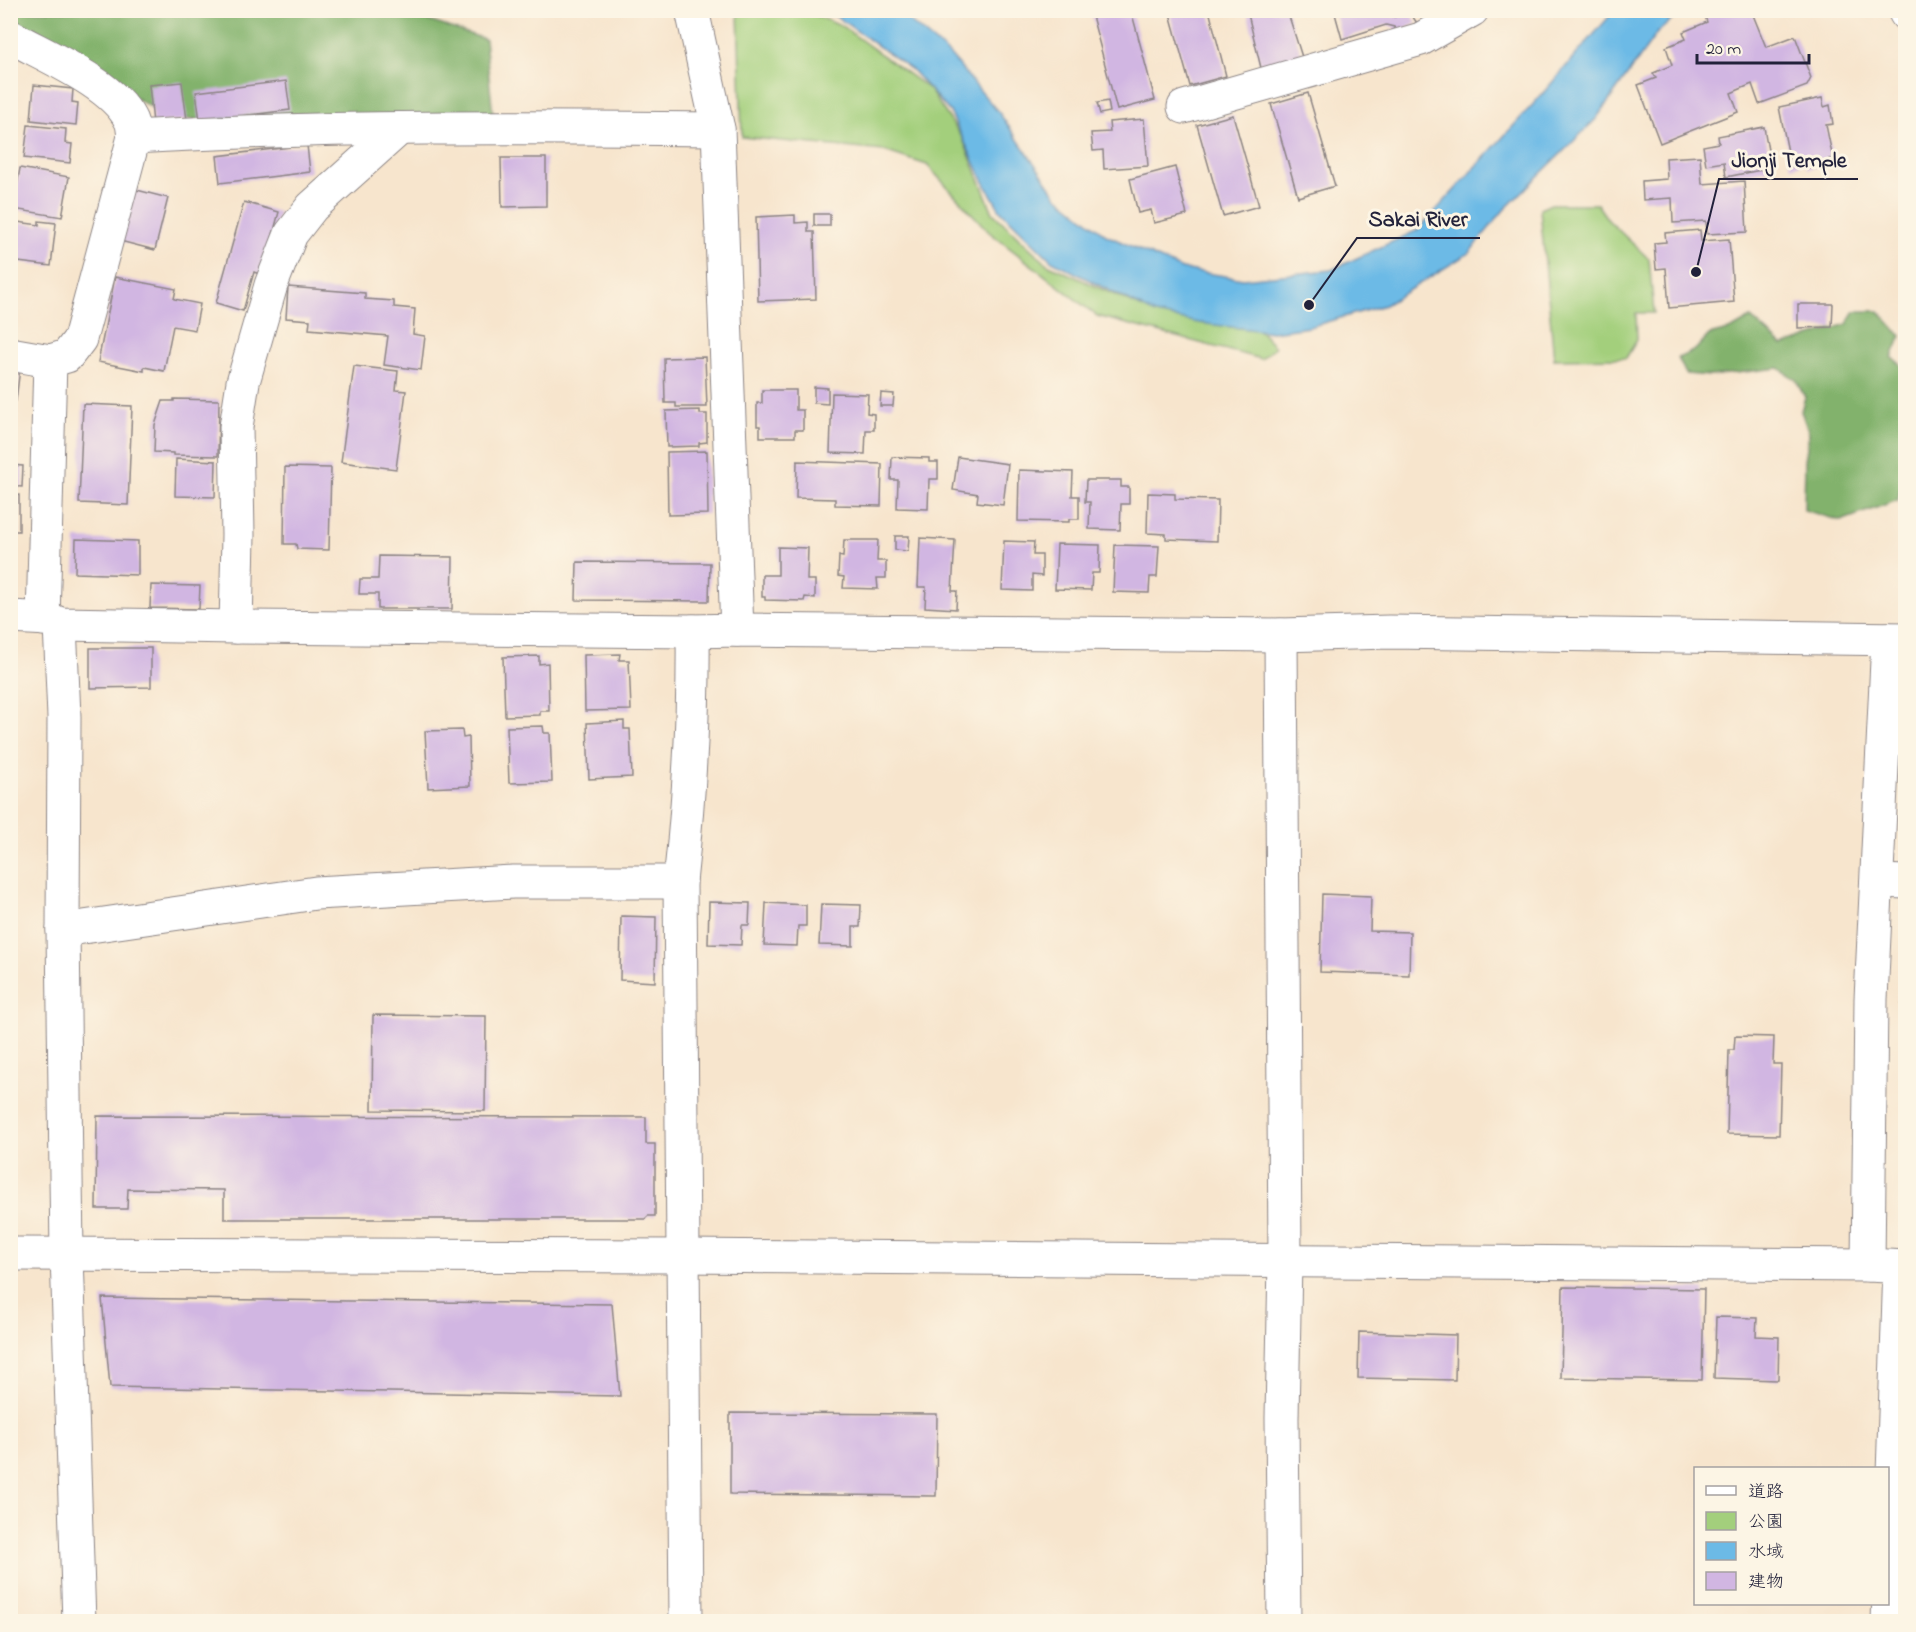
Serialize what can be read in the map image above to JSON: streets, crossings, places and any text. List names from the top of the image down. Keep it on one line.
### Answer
{"places":["Jionji Temple","Sakai River"],"legend":["道路","公園","水域","建物"],"scale_bar":"20 m"}
